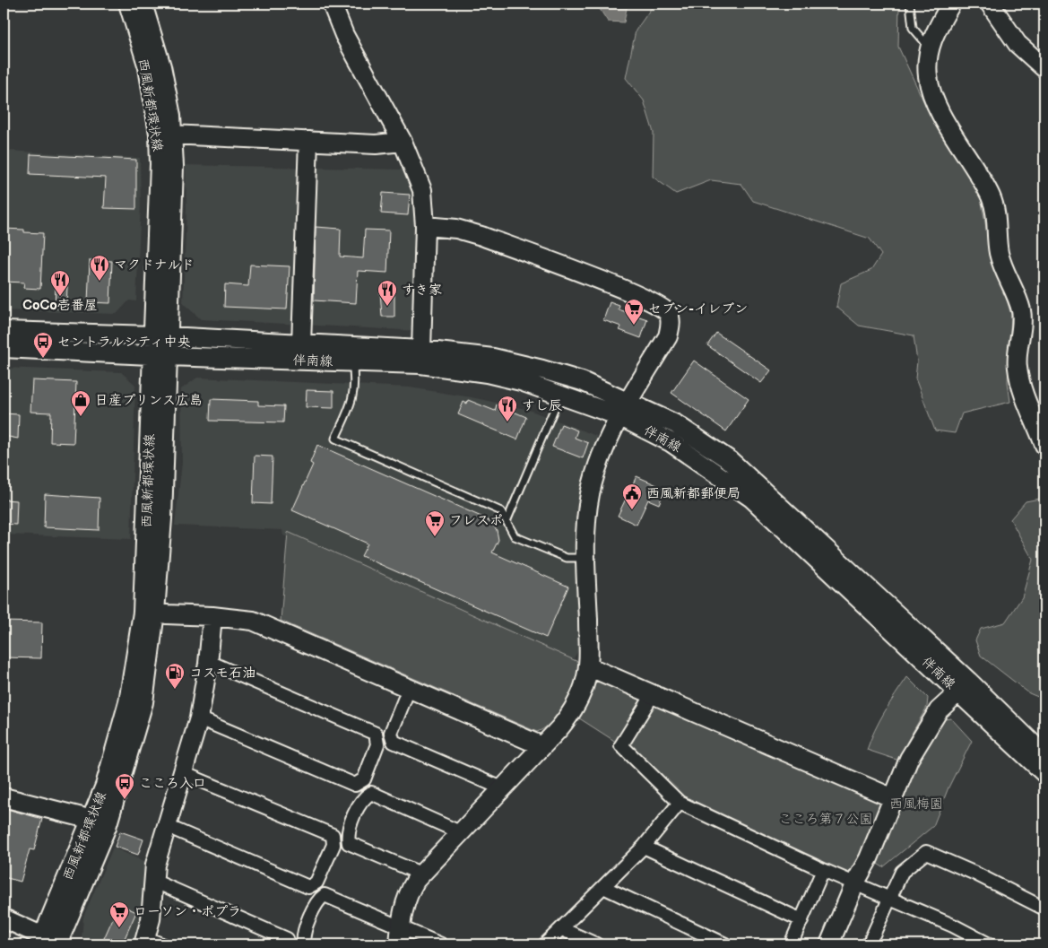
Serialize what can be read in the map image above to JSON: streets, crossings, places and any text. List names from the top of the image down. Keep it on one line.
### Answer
{"streets":{"street":["西風新都環状線","伴南線"]},"crossings":[["西風新都環状線","伴南線"]],"parks":["西風梅園","こころ第７公園"],"places":{"restaurant":["マクドナルド","CoCo壱番屋","すき家","すし辰"],"supermarket":["セブン-イレブン","フレスポ","ローソン・ポプラ"],"bus stop":["セントラルシティ中央","こころ入口"],"shop":["日産プリンス広島"],"public building":["西風新都郵便局"],"fuel station":["コスモ石油"]}}
